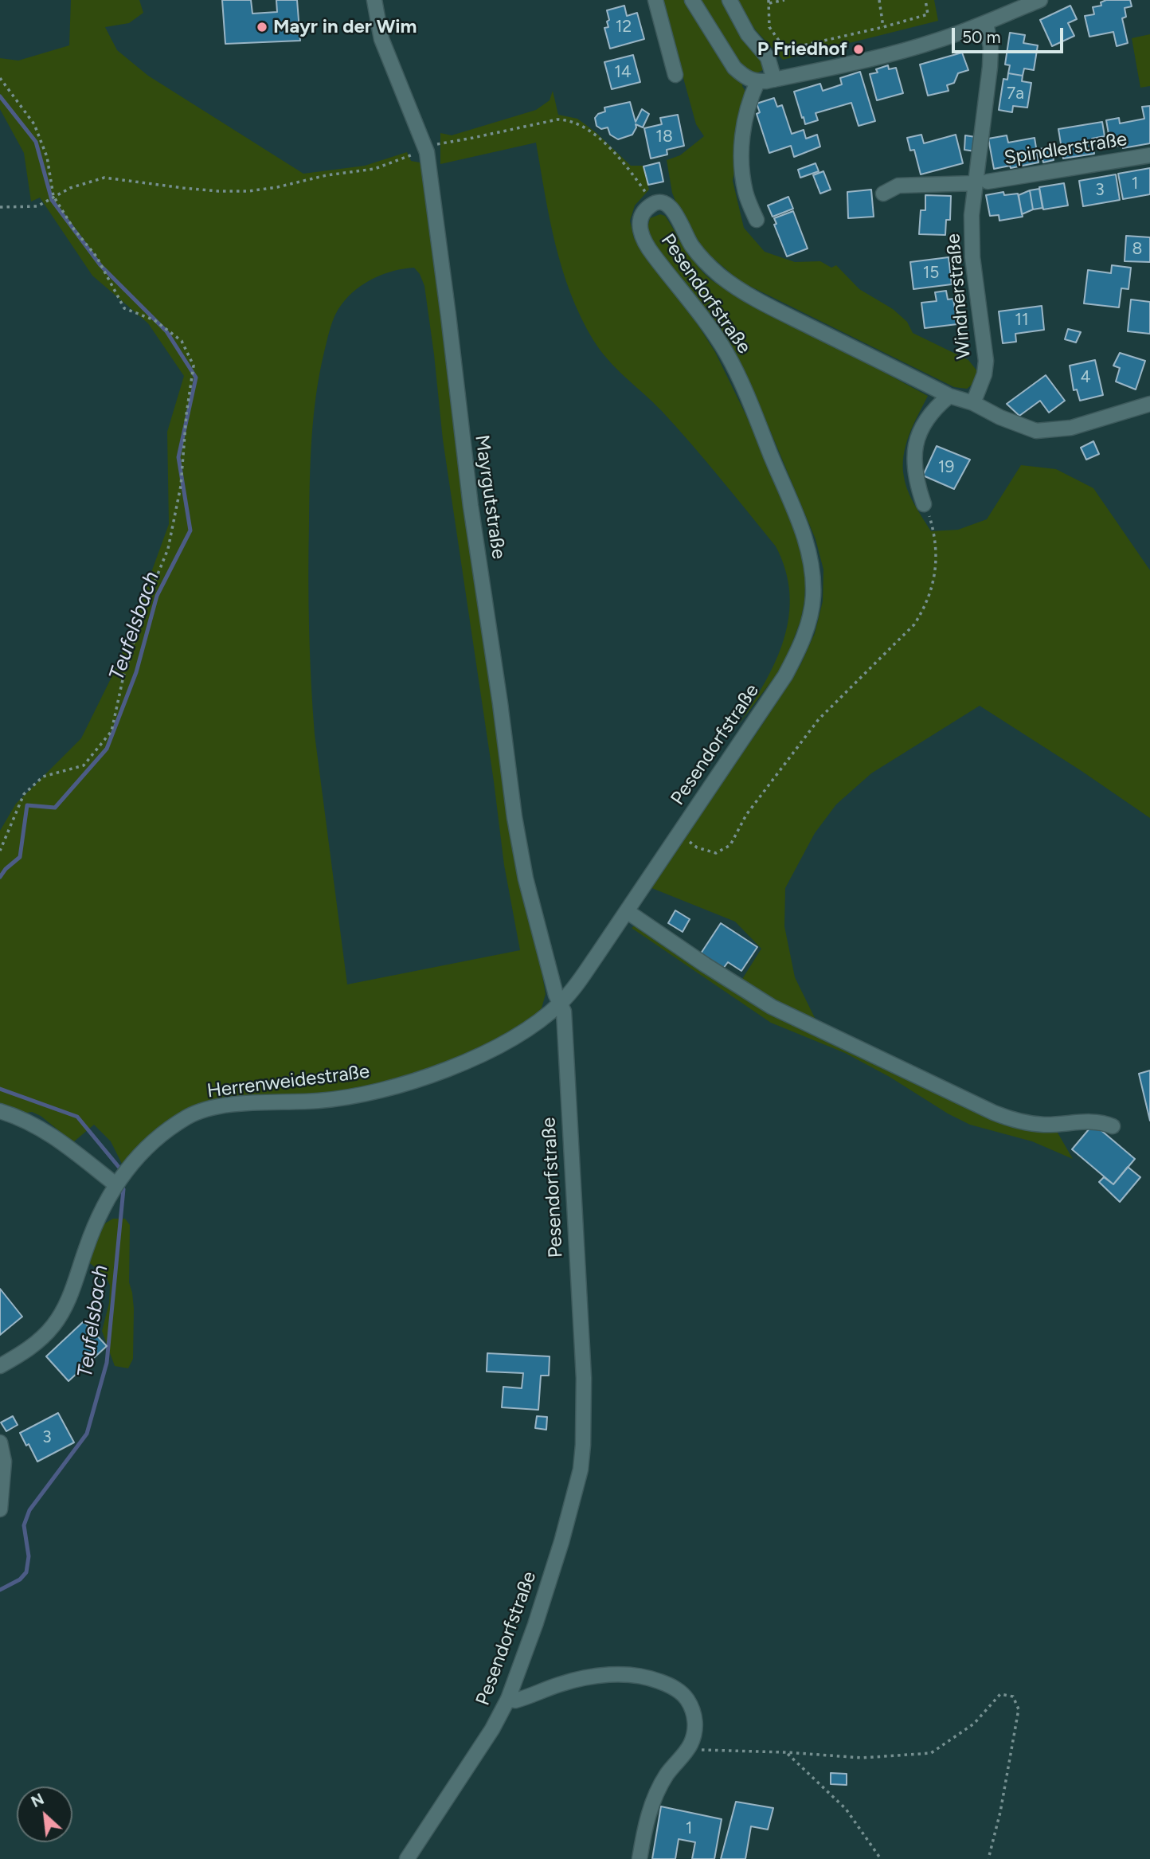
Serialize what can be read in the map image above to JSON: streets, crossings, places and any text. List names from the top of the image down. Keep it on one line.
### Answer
{"streets":{"street":["Spindlerstraße","Pesendorfstraße","Windnerstraße","Mayrgutstraße","Herrenweidestraße"]},"crossings":[["Spindlerstraße","Windnerstraße"],["Pesendorfstraße","Windnerstraße"],["Pesendorfstraße","Mayrgutstraße"],["Pesendorfstraße","Herrenweidestraße"],["Mayrgutstraße","Herrenweidestraße"]],"water":["Teufelsbach"],"places":["Mayr in der Wim","P Friedhof"],"house_numbers":["12","14","7a","18","1","3","8","15","11","4","19","3","1"],"scale_bar":"50 m","north":"top left"}
